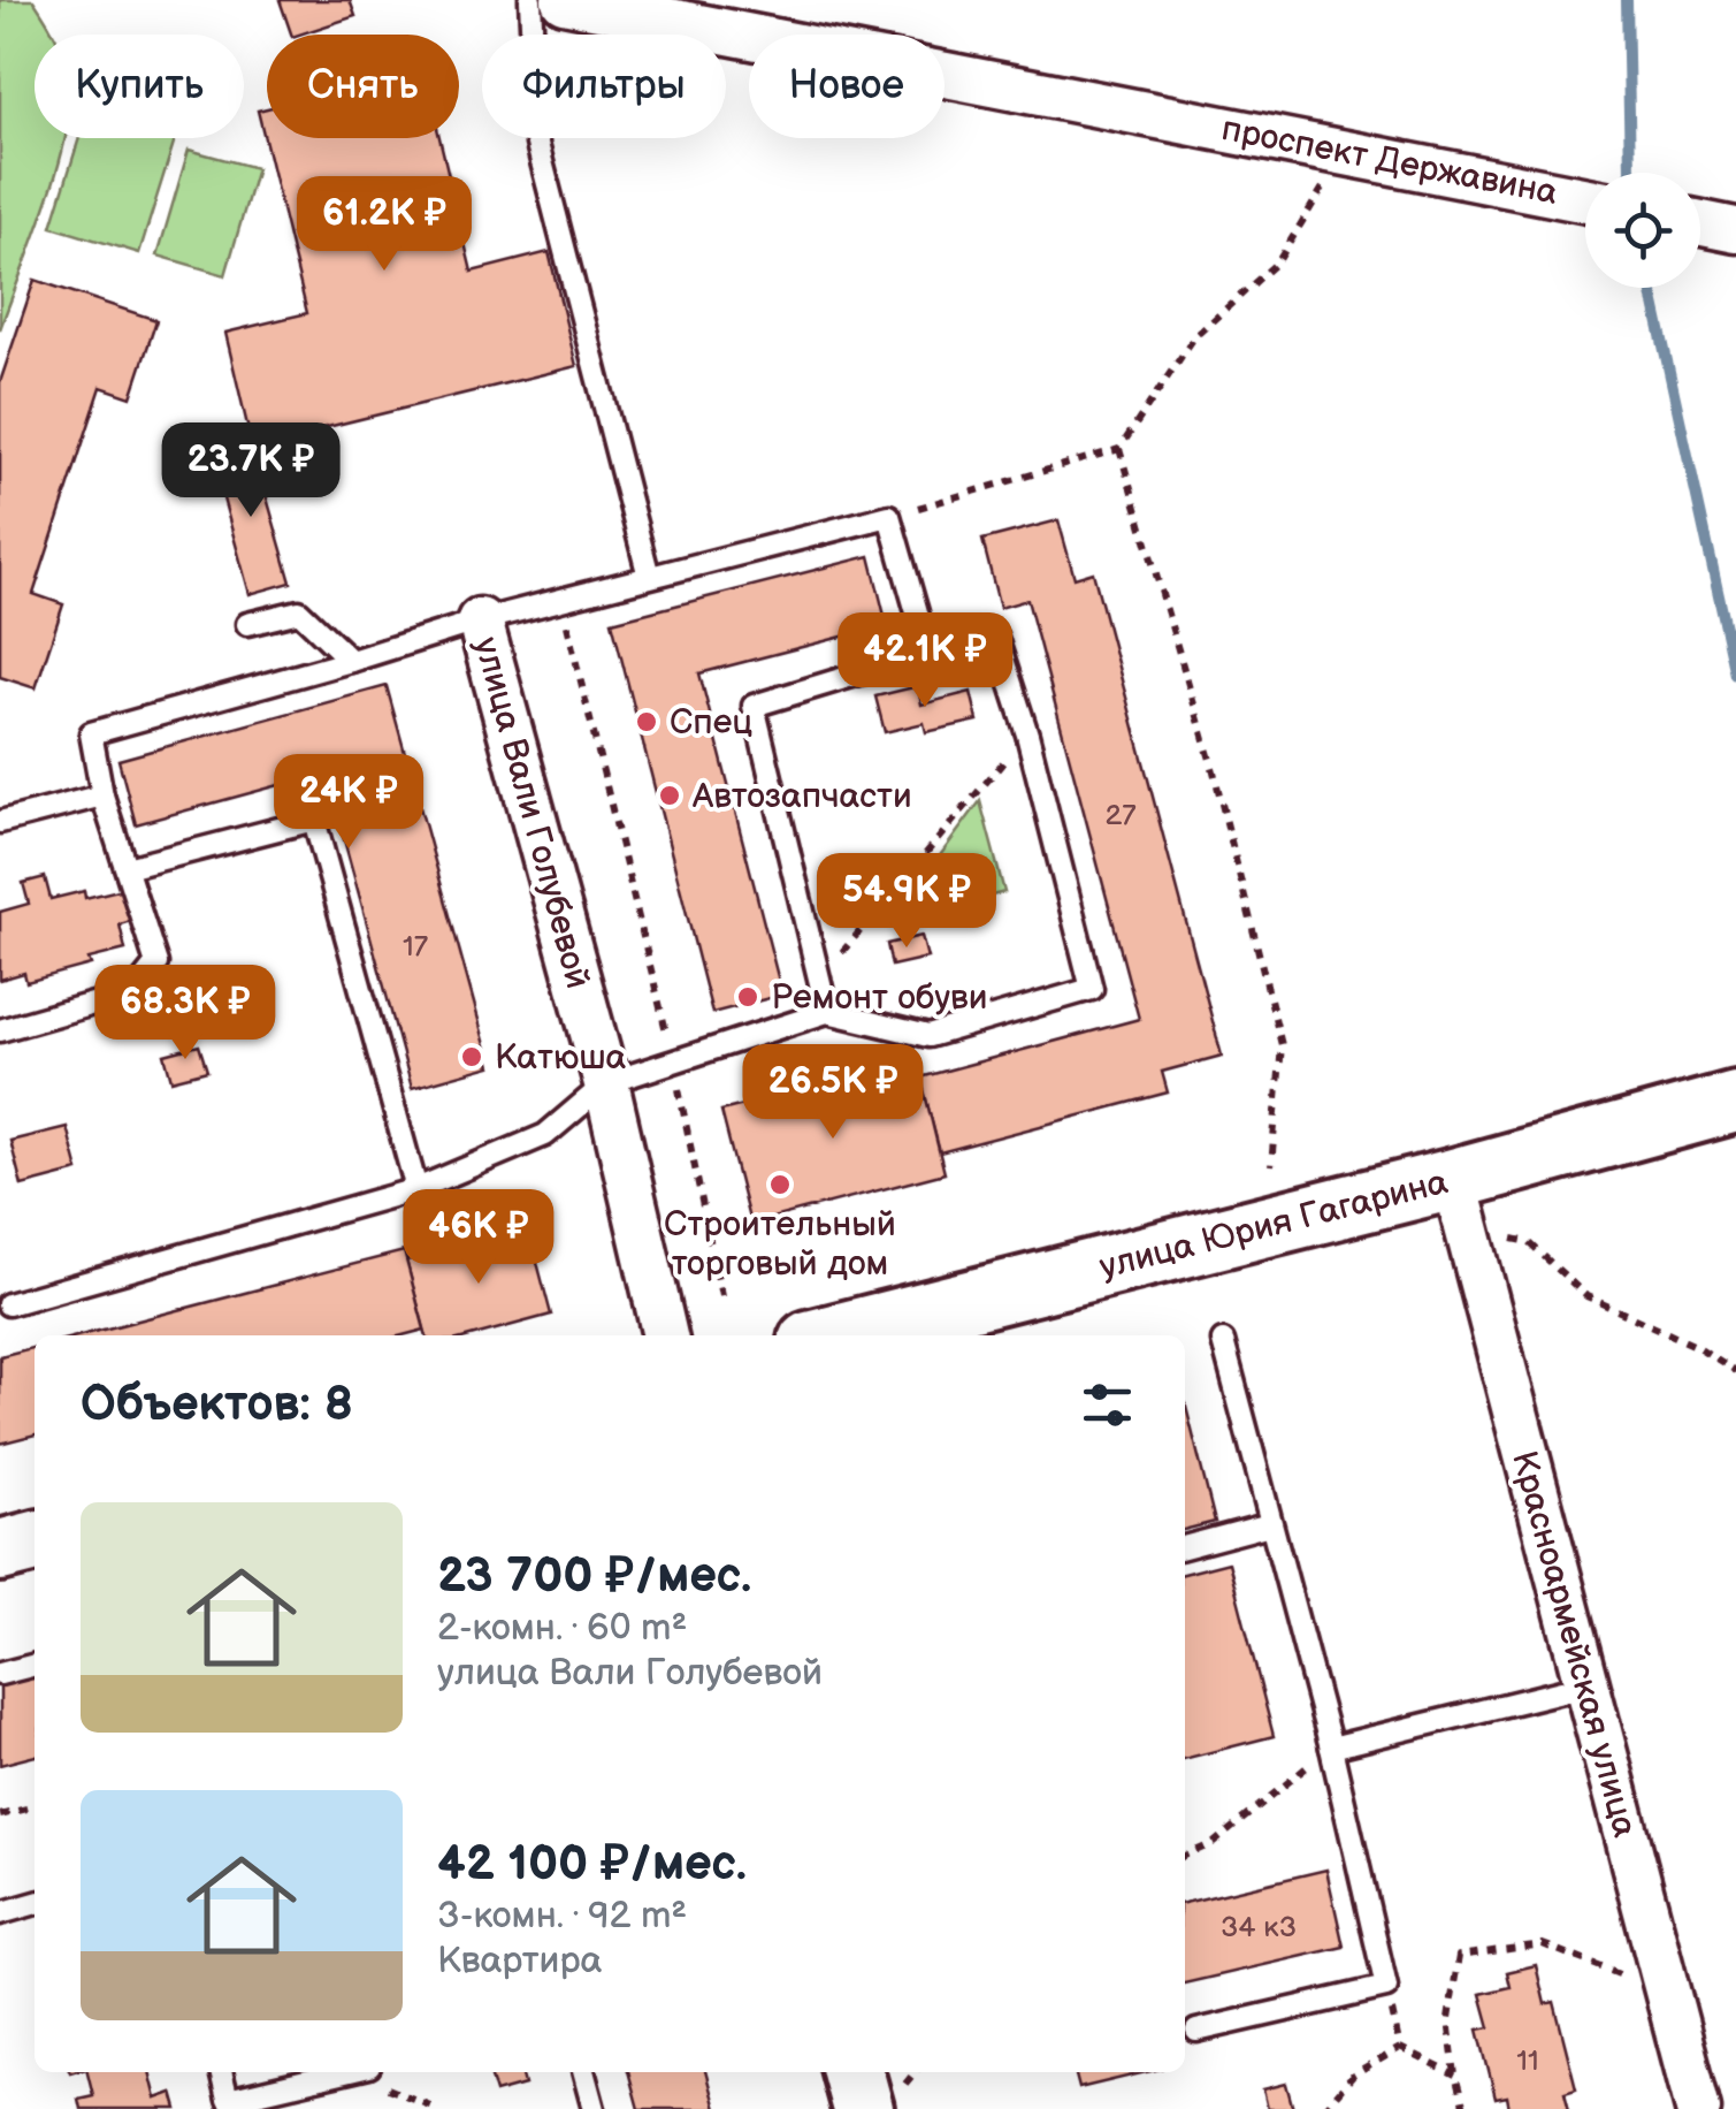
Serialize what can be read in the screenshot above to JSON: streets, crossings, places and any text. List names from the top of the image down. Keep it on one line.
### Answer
{"streets":{"main road":["улица Юрия Гагарина"],"street":["проспект Державина","улица Вали Голубевой","Красноармейская улица"]},"crossings":[["улица Юрия Гагарина","Красноармейская улица"]],"places":["Спец","Автозапчасти","Ремонт обуви","Катюша","Строительный торговый дом"],"house_numbers":["27","17","34 к3","11"],"page":{"chip":["Купить","Снять","Фильтры","Новое"],"price":["61.2K ₽","23.7K ₽","42.1K ₽","24K ₽","54.9K ₽","68.3K ₽","26.5K ₽","46K ₽"],"heading":"Объектов: 8","list":[{"name":"23 700 ₽/мес.","note":"2-комн. · 60 m² · улица Вали Голубевой"},{"name":"42 100 ₽/мес.","note":"3-комн. · 92 m² · Квартира"}]}}
